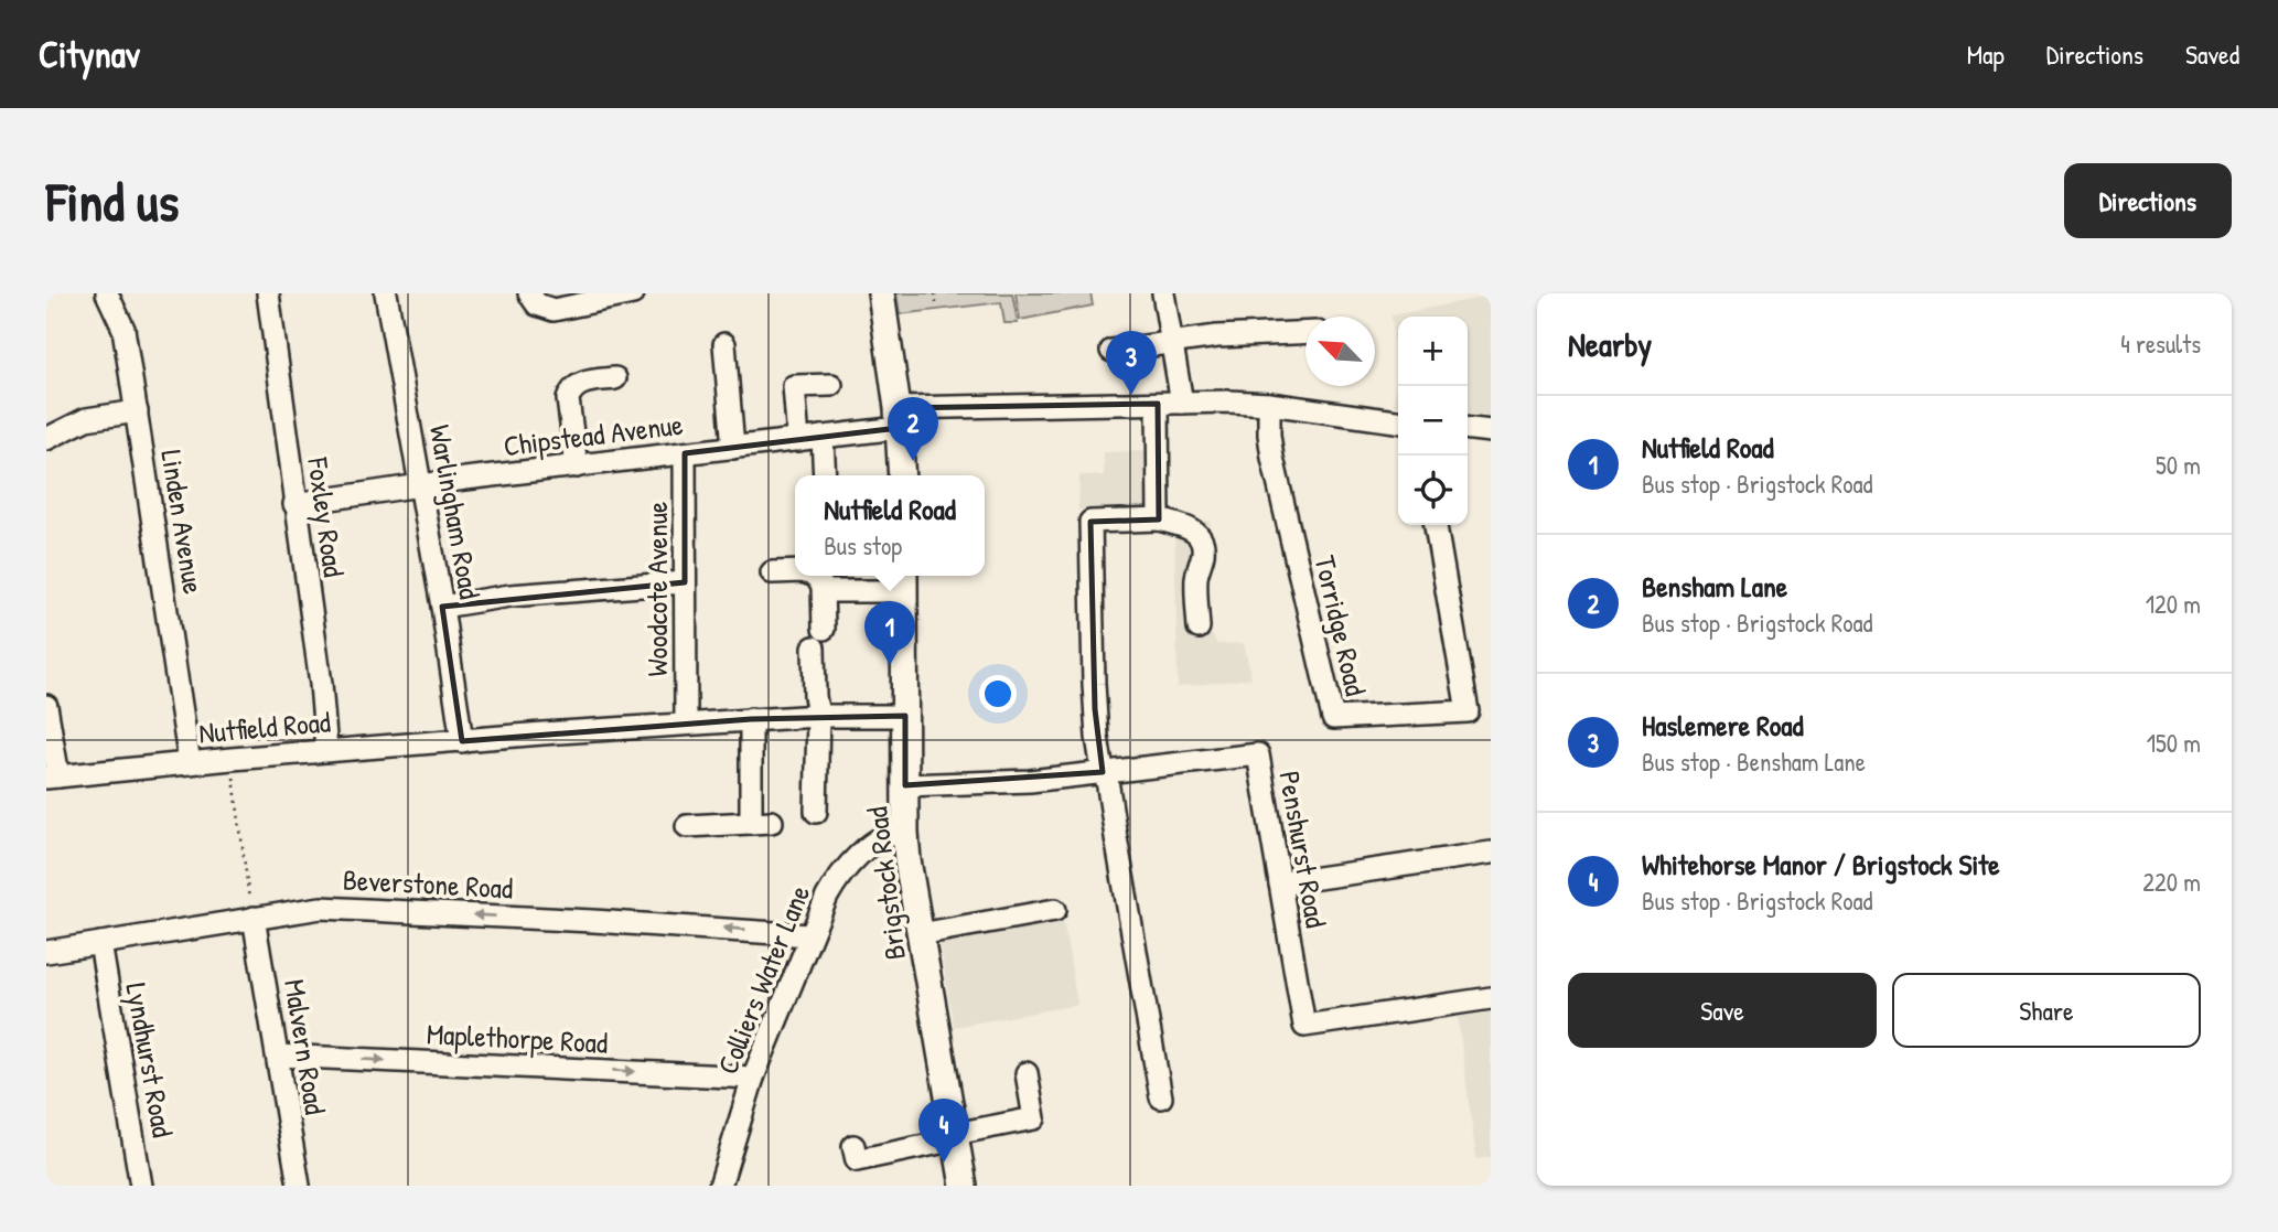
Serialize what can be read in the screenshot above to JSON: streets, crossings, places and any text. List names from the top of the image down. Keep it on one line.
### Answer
{"streets":{"main road":["Brigstock Road"],"street":["Chipstead Avenue","Warlingham Road","Foxley Road","Linden Avenue","Woodcote Avenue","Torridge Road","Nutfield Road","Penshurst Road","Beverstone Road","Colliers Water Lane","Maplethorpe Road","Malvern Road","Lyndhurst Road"]},"crossings":[["Chipstead Avenue","Warlingham Road"],["Chipstead Avenue","Foxley Road"],["Chipstead Avenue","Woodcote Avenue"],["Chipstead Avenue","Torridge Road"],["Warlingham Road","Nutfield Road"],["Foxley Road","Nutfield Road"],["Linden Avenue","Nutfield Road"],["Woodcote Avenue","Nutfield Road"],["Nutfield Road","Brigstock Road"],["Penshurst Road","Brigstock Road"],["Beverstone Road","Colliers Water Lane"],["Beverstone Road","Malvern Road"],["Beverstone Road","Lyndhurst Road"],["Brigstock Road","Colliers Water Lane"],["Colliers Water Lane","Maplethorpe Road"],["Maplethorpe Road","Malvern Road"]],"one_way":["Beverstone Road","Maplethorpe Road"],"north":"top left","page":{"header":"Citynav","nav":["Map","Directions","Saved"],"buttons":["Directions",["Save","Share"]],"title":"Find us","heading":["Nearby","4 results"],"map_buttons":["+","−"],"pins":["3","2","1","4"],"list":[{"mark":"1","name":"Nutfield Road","note":"Bus stop · Brigstock Road","value":"50 m"},{"mark":"2","name":"Bensham Lane","note":"Bus stop · Brigstock Road","value":"120 m"},{"mark":"3","name":"Haslemere Road","note":"Bus stop · Bensham Lane","value":"150 m"},{"mark":"4","name":"Whitehorse Manor / Brigstock Site","note":"Bus stop · Brigstock Road","value":"220 m"}],"popup":["Nutfield Road","Bus stop"]}}
